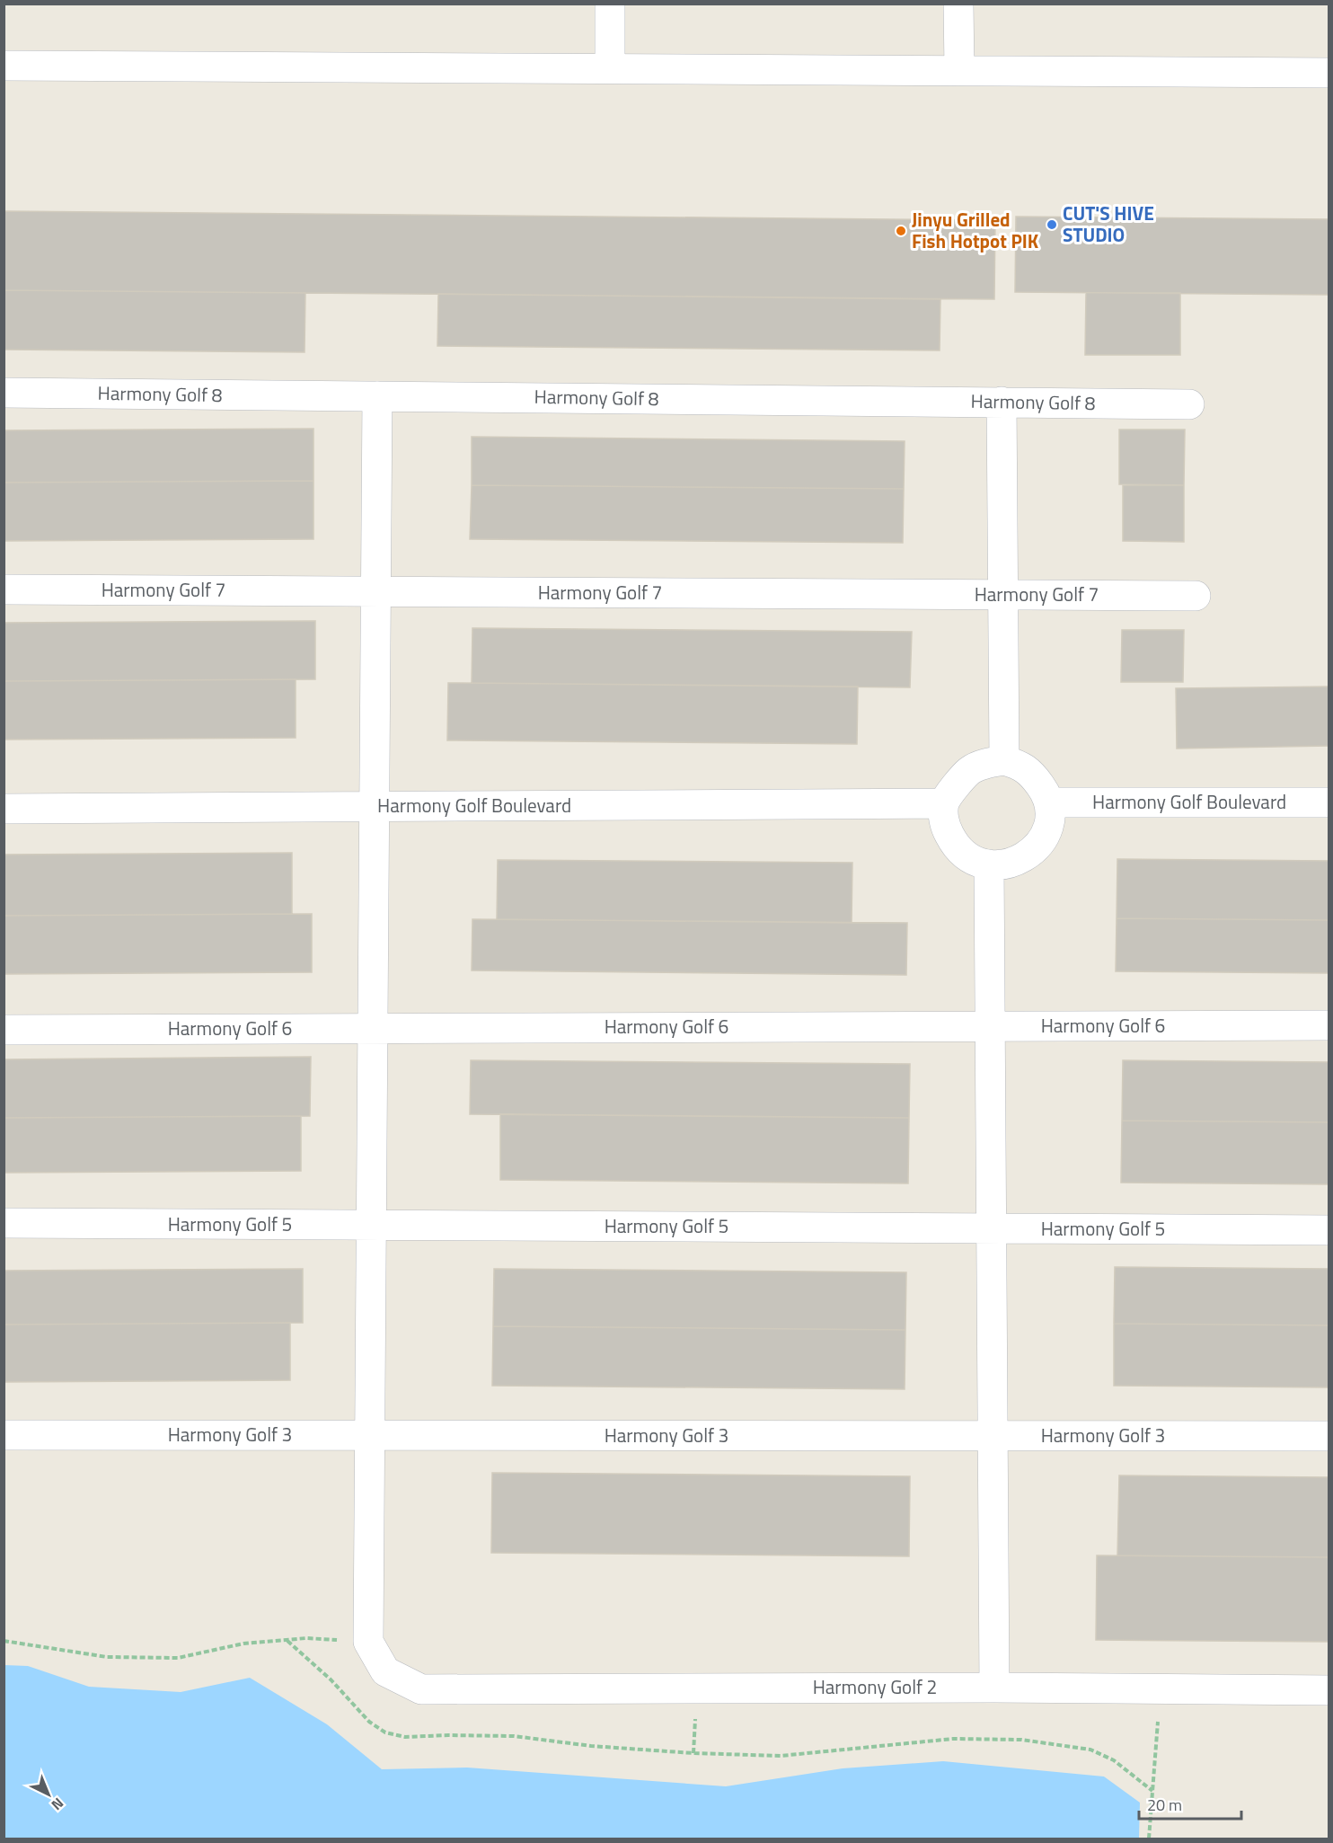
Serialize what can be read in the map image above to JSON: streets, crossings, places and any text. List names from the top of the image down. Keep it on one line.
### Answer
{"streets":{"street":["Harmony Golf 8","Harmony Golf 7","Harmony Golf Boulevard","Harmony Golf 6","Harmony Golf 5","Harmony Golf 3","Harmony Golf 2"]},"places":["CUT'S HIVE STUDIO","Jinyu Grilled Fish Hotpot PIK"],"scale_bar":"20 m","north":"bottom right"}
